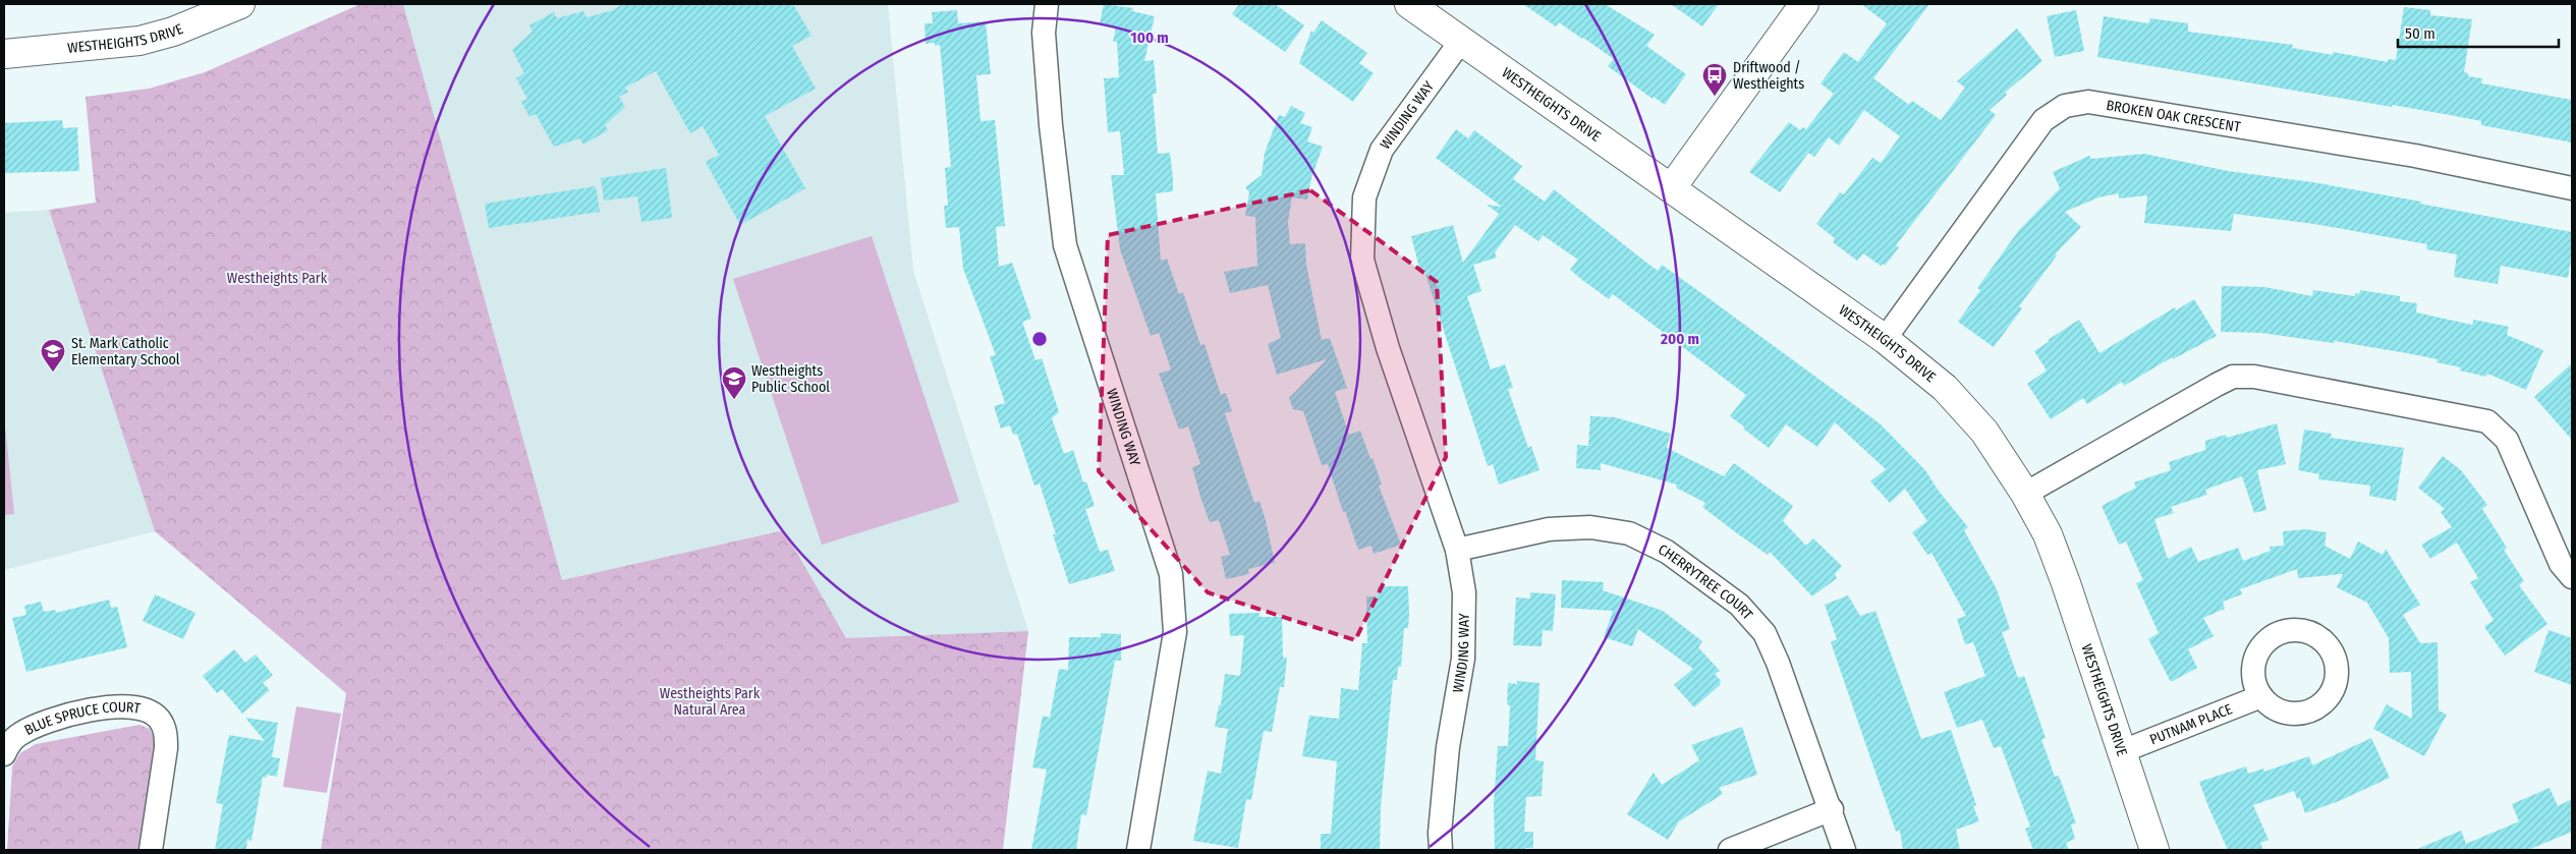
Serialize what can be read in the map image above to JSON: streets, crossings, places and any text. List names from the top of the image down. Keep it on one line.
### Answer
{"streets":{"street":["WESTHEIGHTS DRIVE","WINDING WAY","BROKEN OAK CRESCENT","CHERRYTREE COURT","BLUE SPRUCE COURT","PUTNAM PLACE"]},"crossings":[["WESTHEIGHTS DRIVE","WINDING WAY"],["WESTHEIGHTS DRIVE","BROKEN OAK CRESCENT"],["WESTHEIGHTS DRIVE","PUTNAM PLACE"],["WINDING WAY","CHERRYTREE COURT"]],"parks":["Westheights Park","Westheights Park Natural Area"],"places":{"bus stop":["Driftwood / Westheights"],"school or university":["St. Mark Catholic Elementary School","Westheights Public School"]},"scale_bar":"50 m","rings":["100 m","200 m"]}
